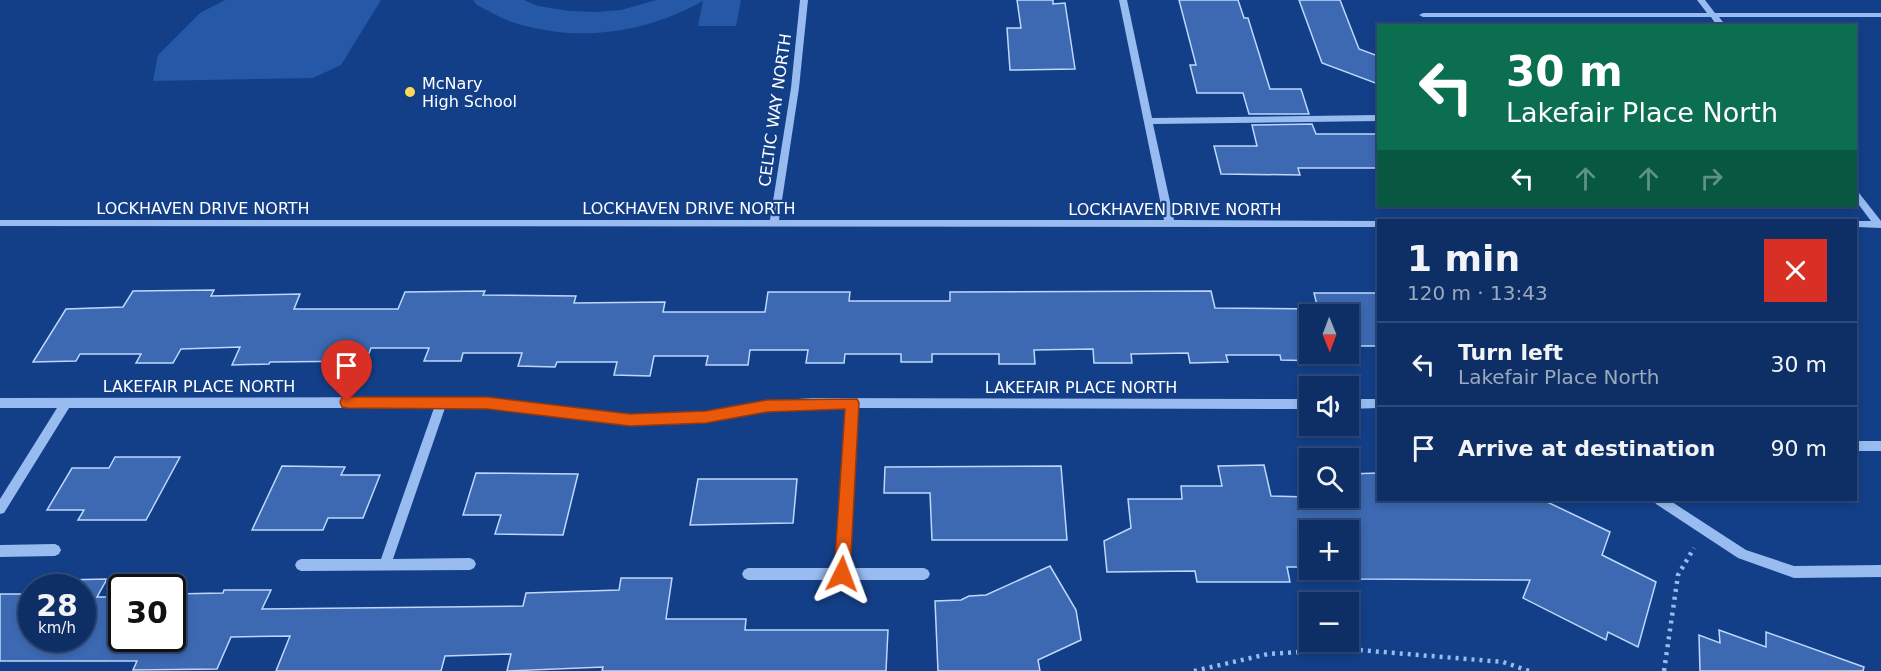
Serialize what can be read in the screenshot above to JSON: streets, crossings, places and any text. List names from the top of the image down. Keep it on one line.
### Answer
{"streets":{"street":["CELTIC WAY NORTH","LOCKHAVEN DRIVE NORTH","LAKEFAIR PLACE NORTH"]},"crossings":[["CELTIC WAY NORTH","LOCKHAVEN DRIVE NORTH"]],"places":["McNary High School"],"north":"bottom","page":{"turn":["30 m","Lakefair Place North"],"heading":["1 min","120 m · 13:43"],"map_buttons":["+","−"],"list":[{"name":"Turn left","note":"Lakefair Place North","value":"30 m"},{"name":"Arrive at destination","value":"90 m"}],"speed":"28 km/h","limit":"30"}}
